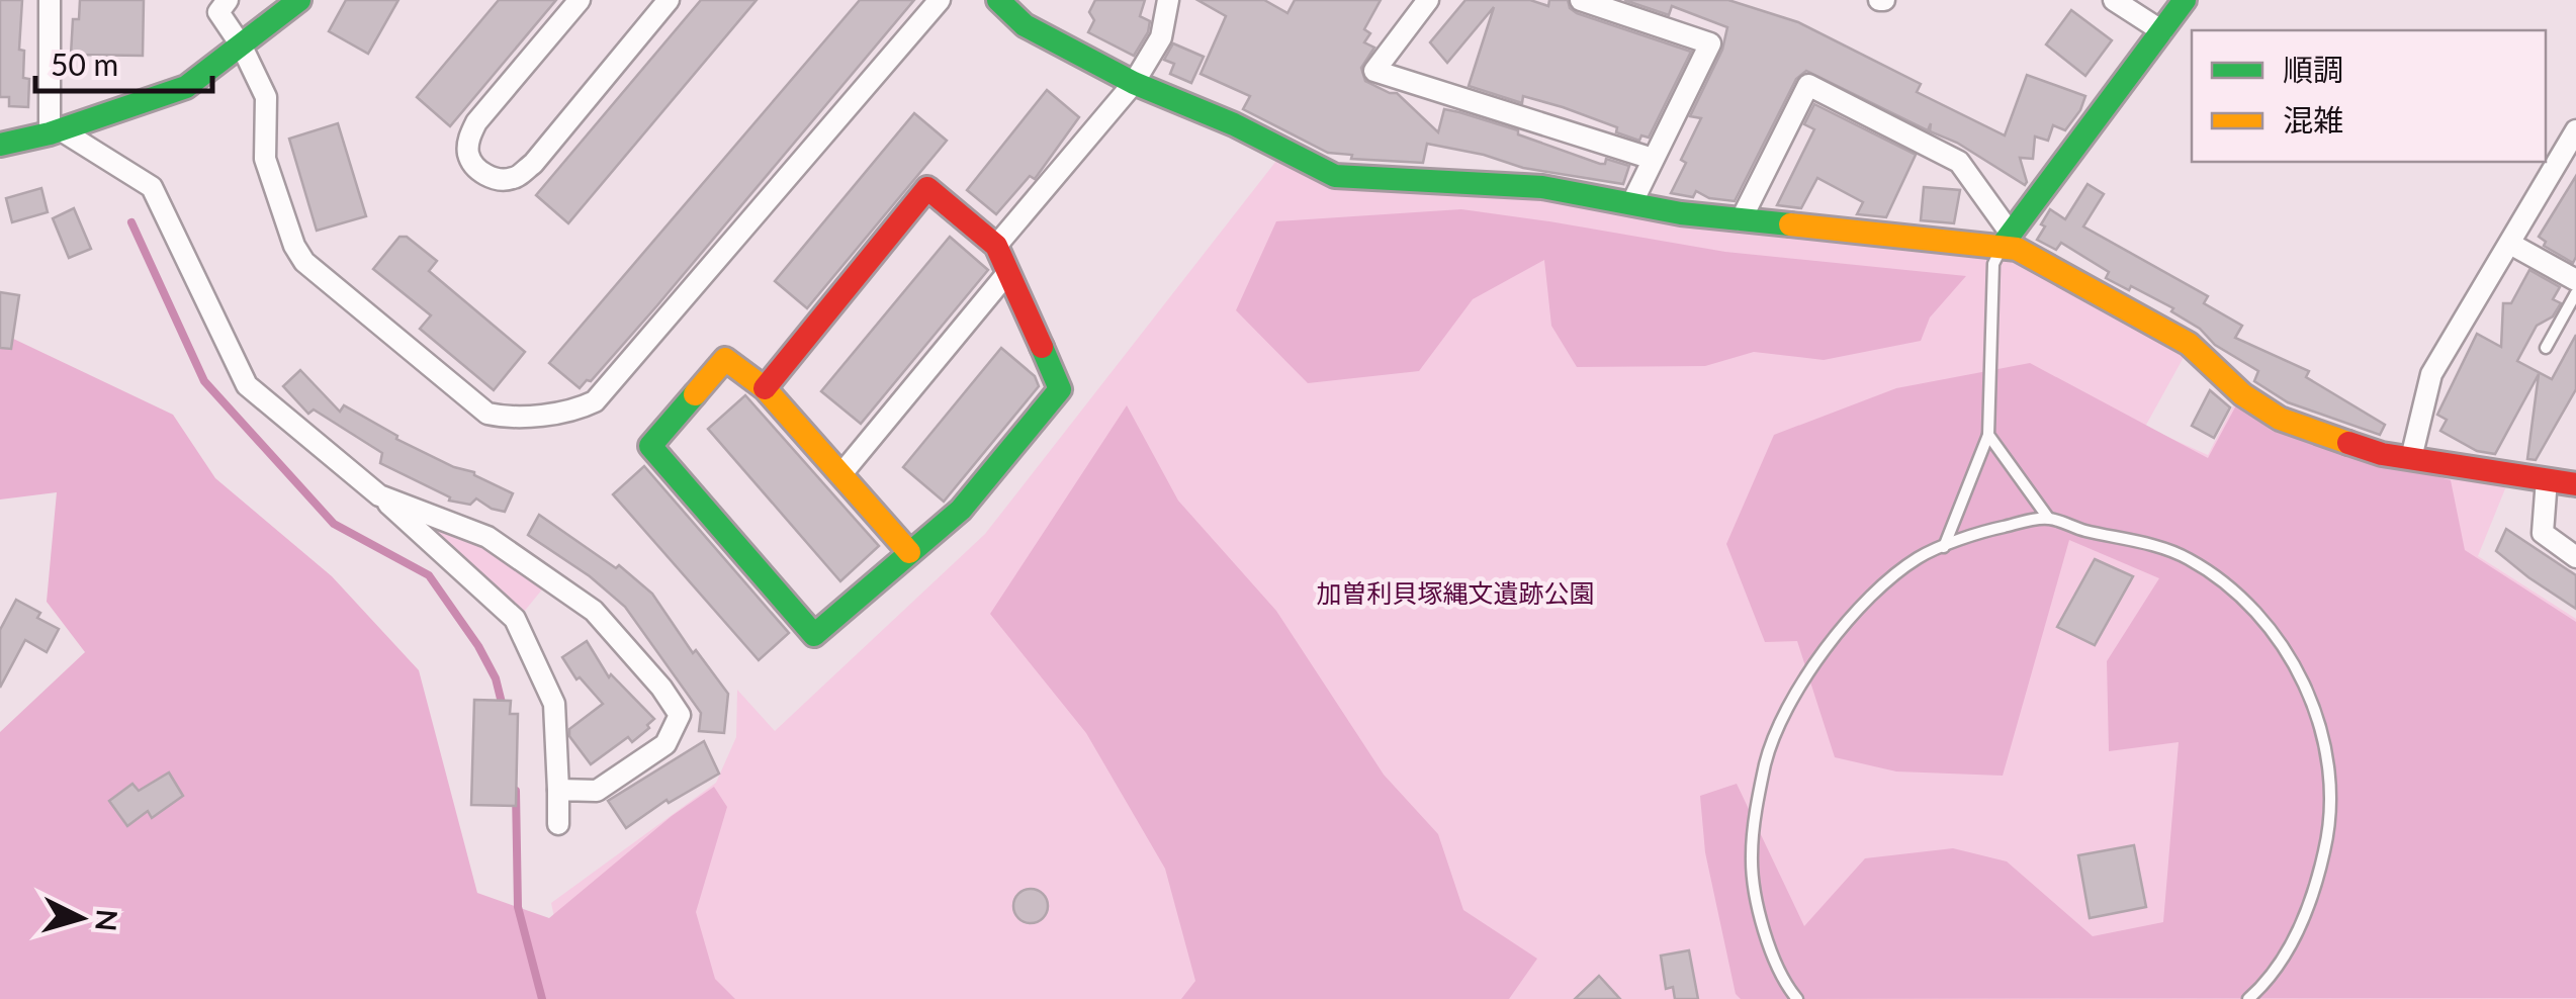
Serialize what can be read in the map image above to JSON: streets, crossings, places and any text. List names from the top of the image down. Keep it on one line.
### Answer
{"parks":["加曽利貝塚縄文遺跡公園"],"legend":["順調","混雑"],"scale_bar":"50 m","north":"right"}
